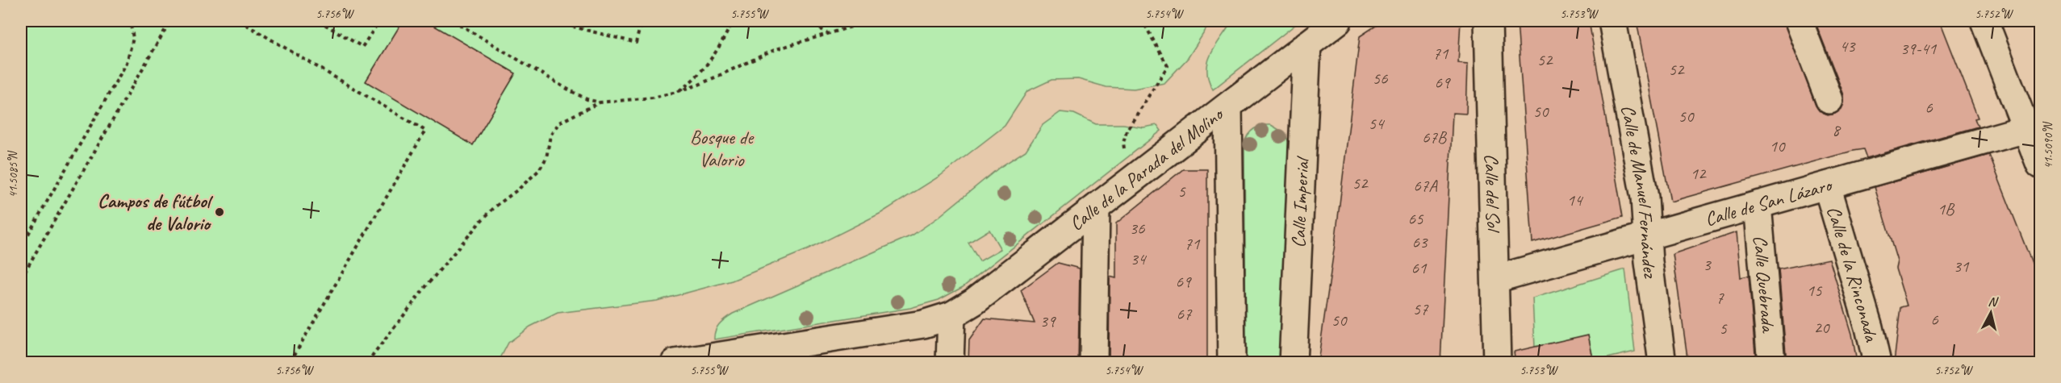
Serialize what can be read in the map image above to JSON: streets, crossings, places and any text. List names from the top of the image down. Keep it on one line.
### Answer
{"streets":{"street":["Calle de la Parada del Molino","Calle del Sol","Calle de Manuel Fernández","Calle de San Lázaro","Calle Imperial","Calle de la Rinconada","Calle Quebrada"]},"crossings":[["Calle de la Parada del Molino","Calle Imperial"],["Calle del Sol","Calle de San Lázaro"],["Calle de Manuel Fernández","Calle de San Lázaro"],["Calle de San Lázaro","Calle de la Rinconada"],["Calle de San Lázaro","Calle Quebrada"]],"parks":["Bosque de Valorio"],"places":["Campos de fútbol de Valorio"],"house_numbers":["43","39-41","71","52","52","56","69","6","50","50","54","8","67B","10","12","52","67A","5","14","1B","65","36","63","71","34","3","31","61","69","15","7","57","67","6","50","39","20","5"],"north":"top","coordinates":["5.756°W","5.755°W","5.754°W","5.753°W","5.752°W","41.5090°N","41.5085°N"]}
